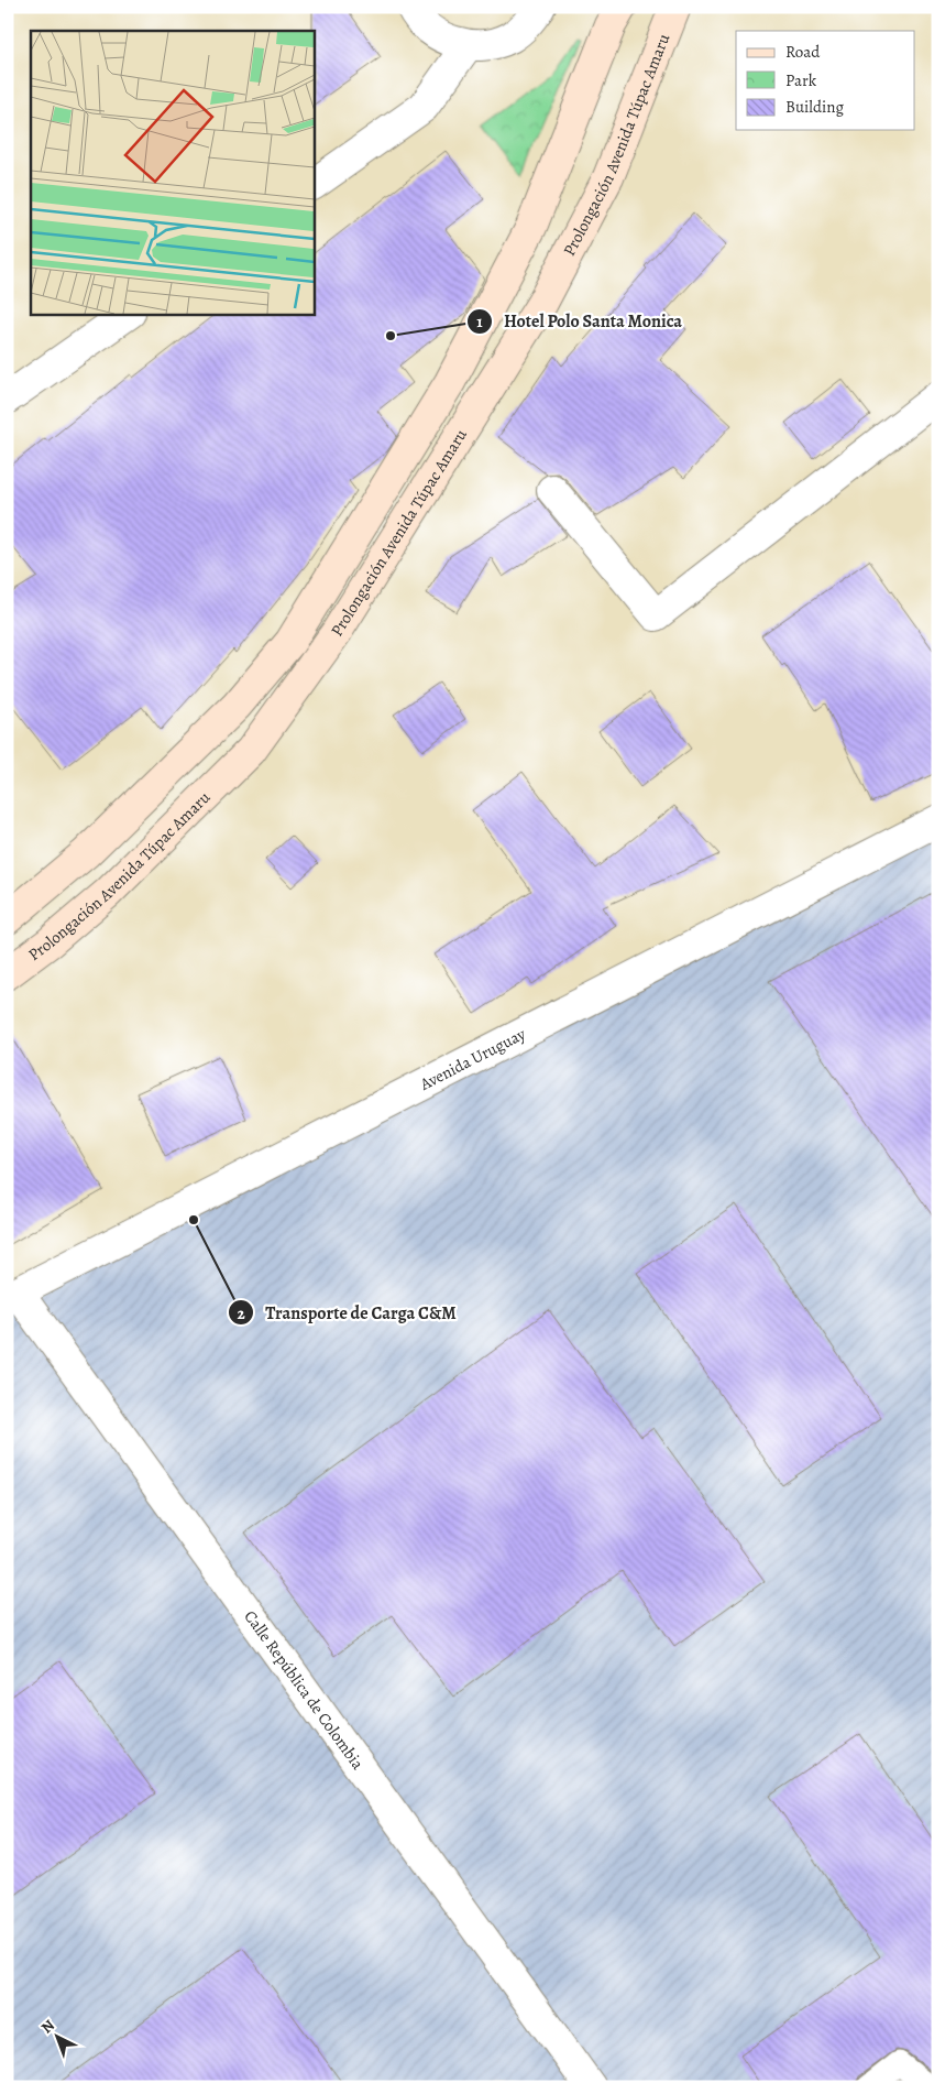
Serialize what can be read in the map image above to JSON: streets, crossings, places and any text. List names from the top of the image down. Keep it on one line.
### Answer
{"streets":{"main road":["Prolongación Avenida Túpac Amaru"],"street":["Avenida Uruguay","Calle República de Colombia"]},"crossings":[["Avenida Uruguay","Calle República de Colombia"]],"places":["Hotel Polo Santa Monica","Transporte de Carga C&M"],"legend":["Road","Park","Building"],"north":"top left"}
